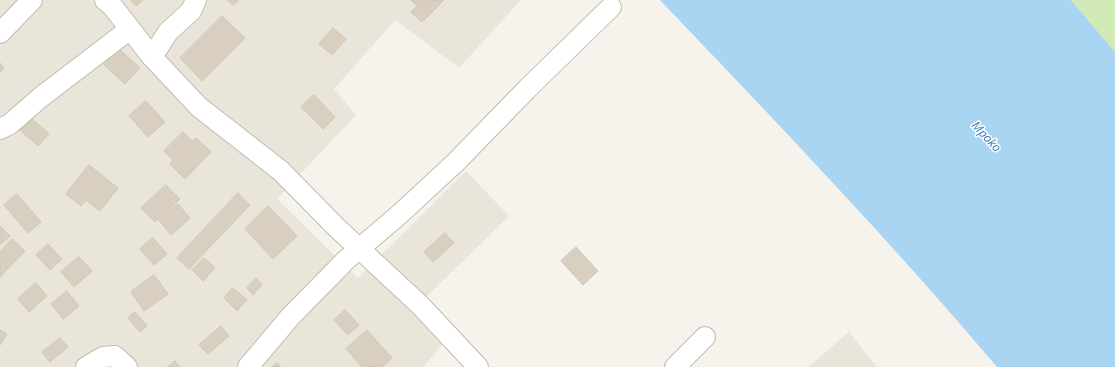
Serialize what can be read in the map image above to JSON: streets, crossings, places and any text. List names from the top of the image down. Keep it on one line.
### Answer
{"water":["Mpoko"]}
